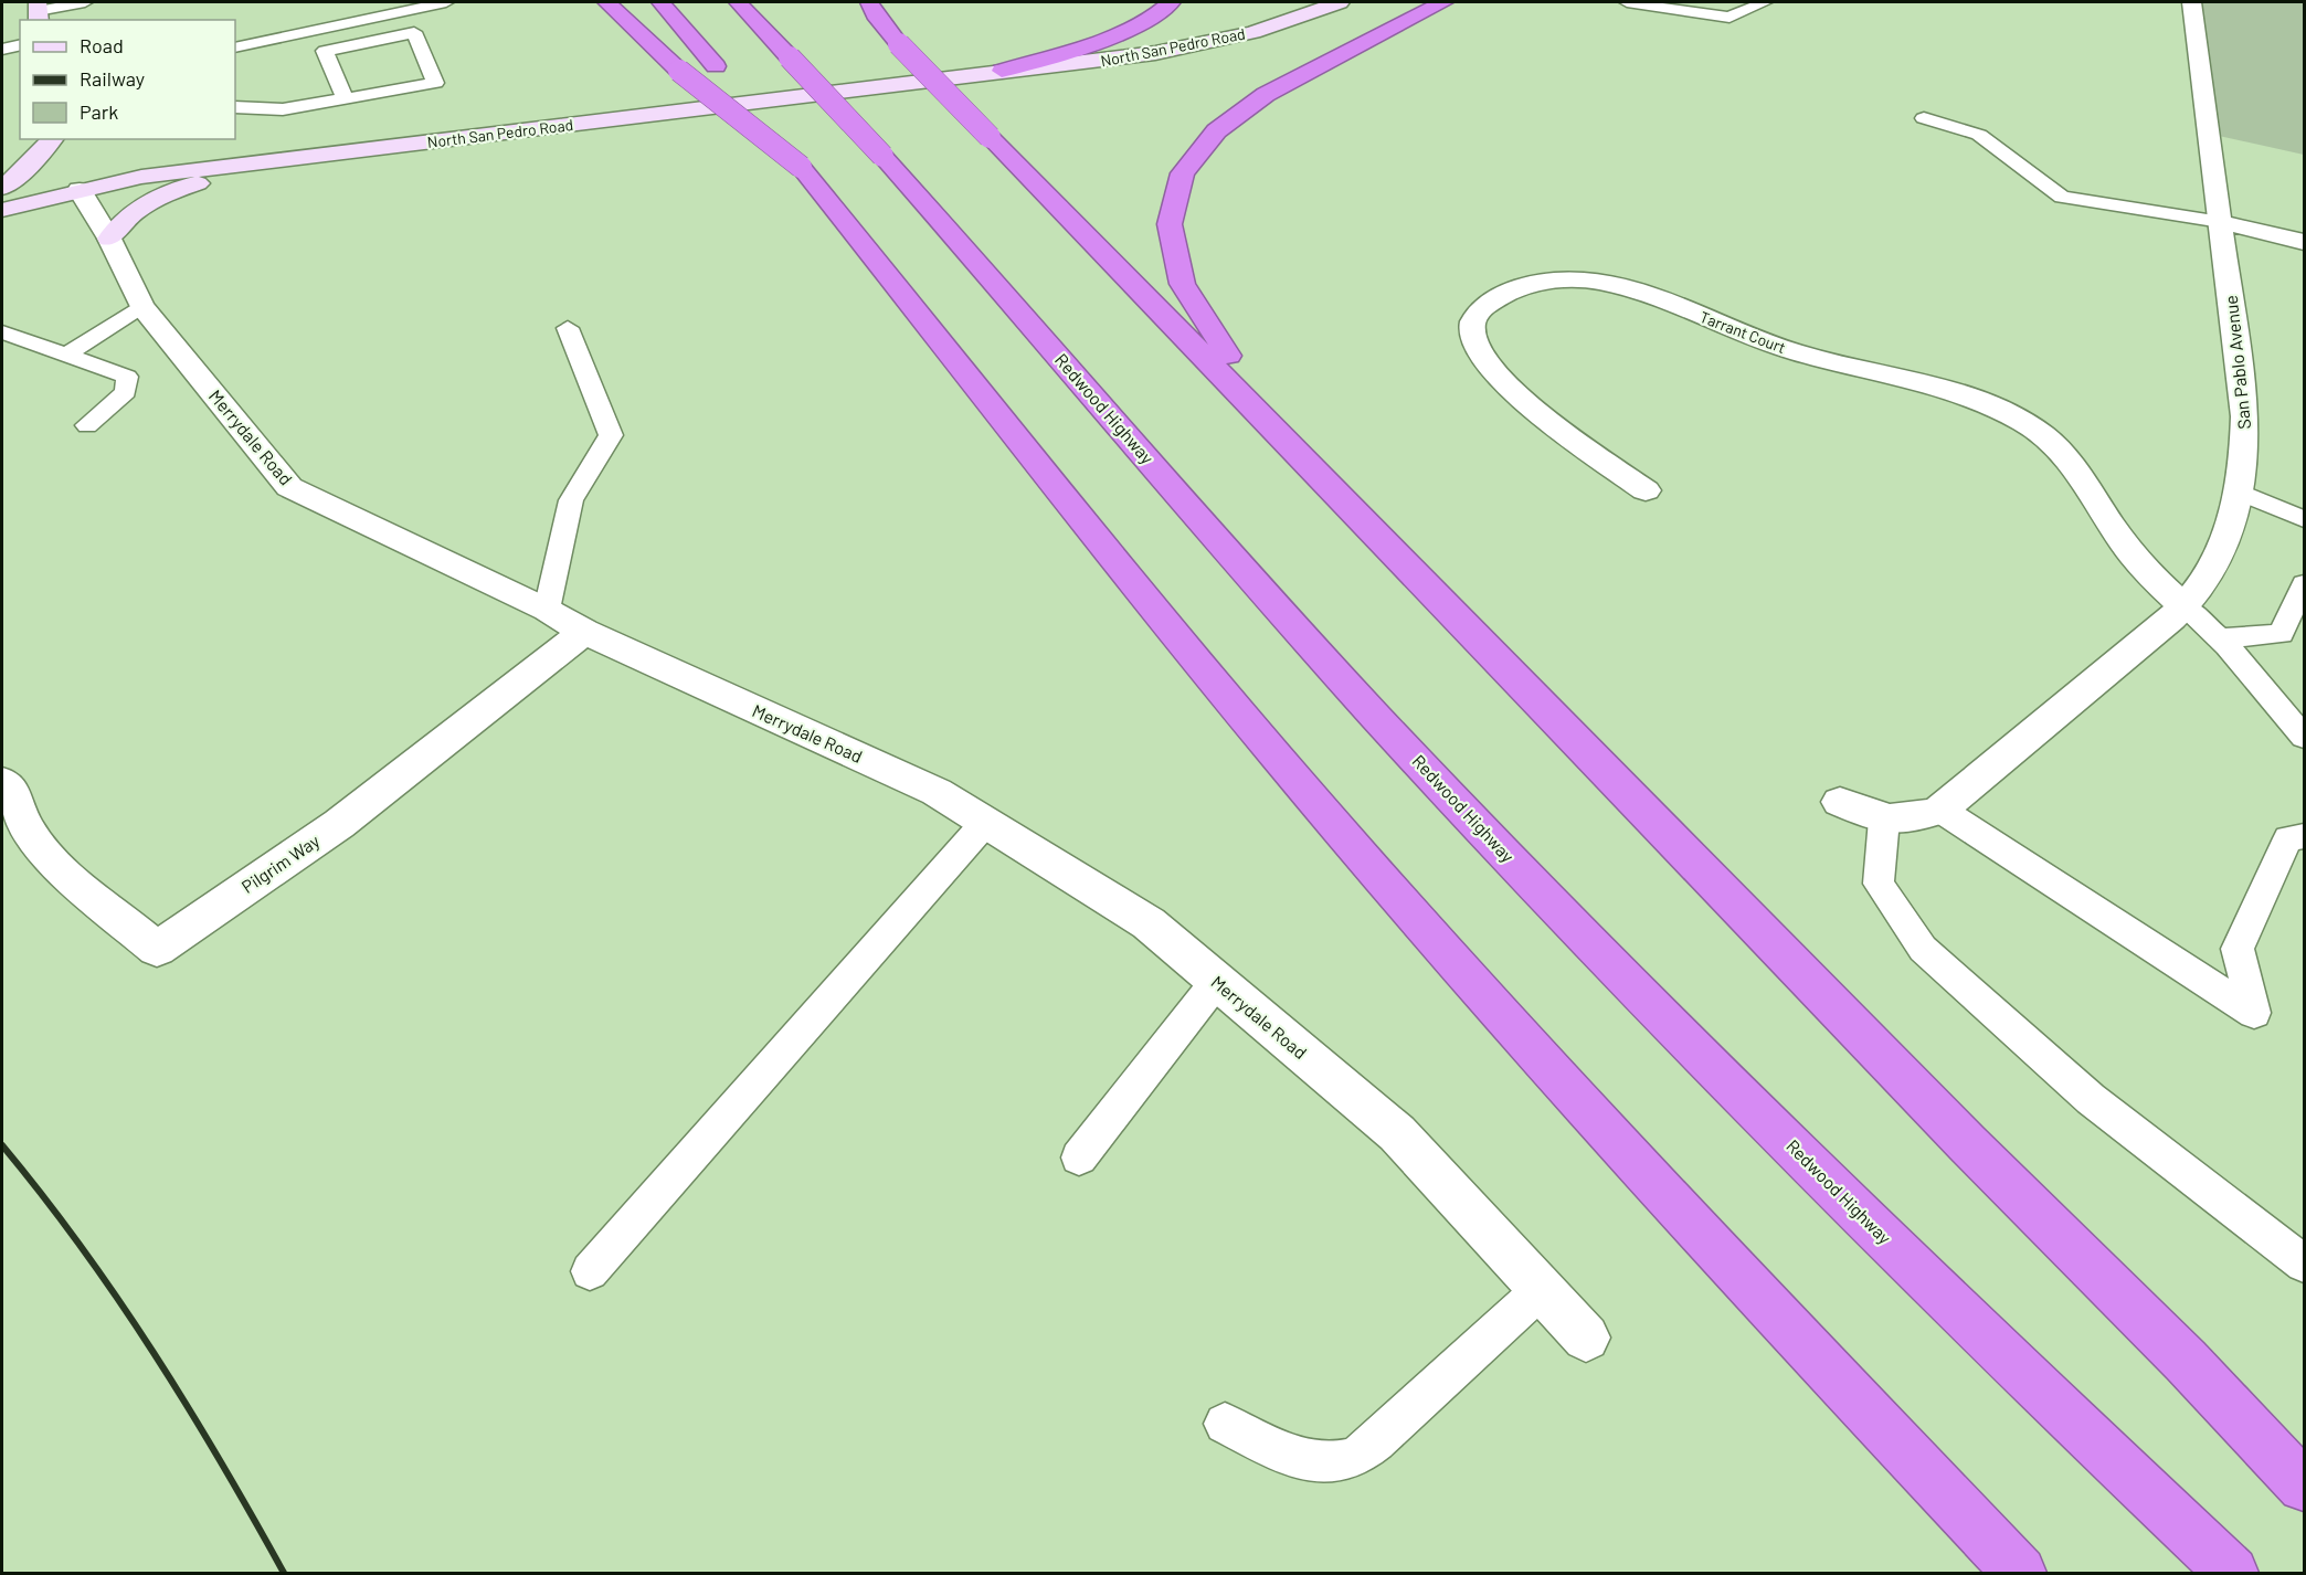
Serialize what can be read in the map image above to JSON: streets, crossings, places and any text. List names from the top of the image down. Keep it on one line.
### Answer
{"streets":{"highway":["Redwood Highway"],"main road":["North San Pedro Road","Merrydale Road"],"street":["Tarrant Court","San Pablo Avenue","Pilgrim Way"]},"crossings":[["North San Pedro Road","Merrydale Road"],["Tarrant Court","San Pablo Avenue"],["Merrydale Road","Pilgrim Way"]],"legend":["Road","Railway","Park"]}
